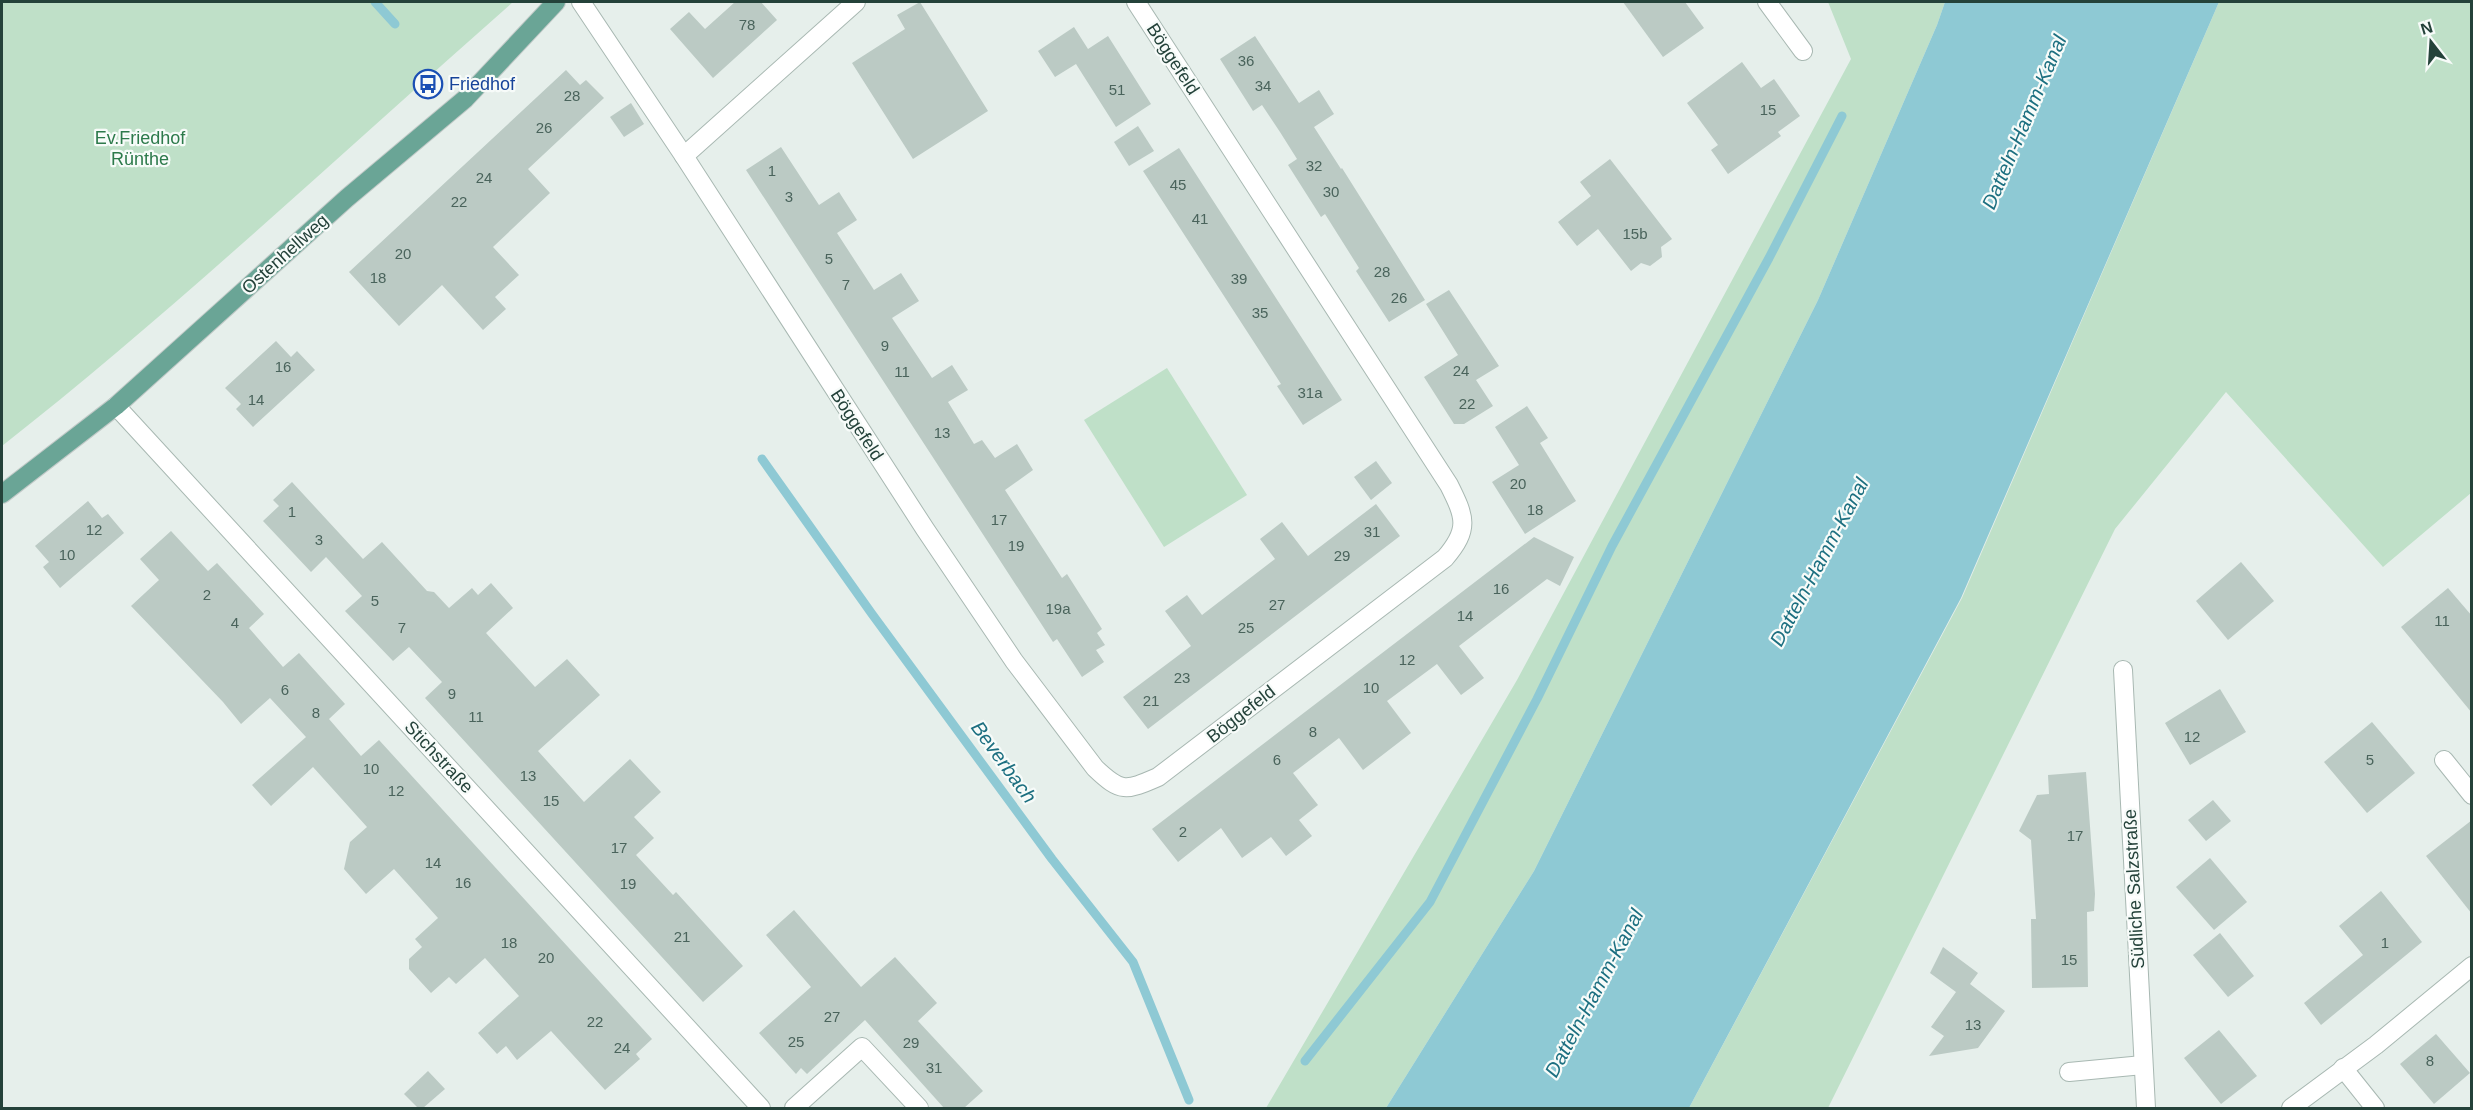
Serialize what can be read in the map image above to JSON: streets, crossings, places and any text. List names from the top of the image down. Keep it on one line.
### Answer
{"streets":{"main road":["Ostenhellweg"],"street":["Böggefeld","Stichstraße","Südliche Salzstraße"]},"crossings":[["Ostenhellweg","Stichstraße"]],"water":["Datteln-Hamm-Kanal","Beverbach"],"parks":["Ev.Friedhof Rünthe"],"places":{"bus stop":["Friedhof"]},"house_numbers":["78","36","34","51","28","15","26","32","1","24","45","30","3","22","41","15b","20","5","28","18","39","7","26","35","9","16","24","11","31a","14","22","13","20","18","1","17","12","31","3","19","10","29","16","2","5","27","19a","14","11","4","7","25","12","23","10","6","9","21","8","11","8","12","6","5","10","13","12","15","2","17","17","14","16","19","21","18","1","20","15","27","22","13","25","29","24","8","31"],"north":"top"}
